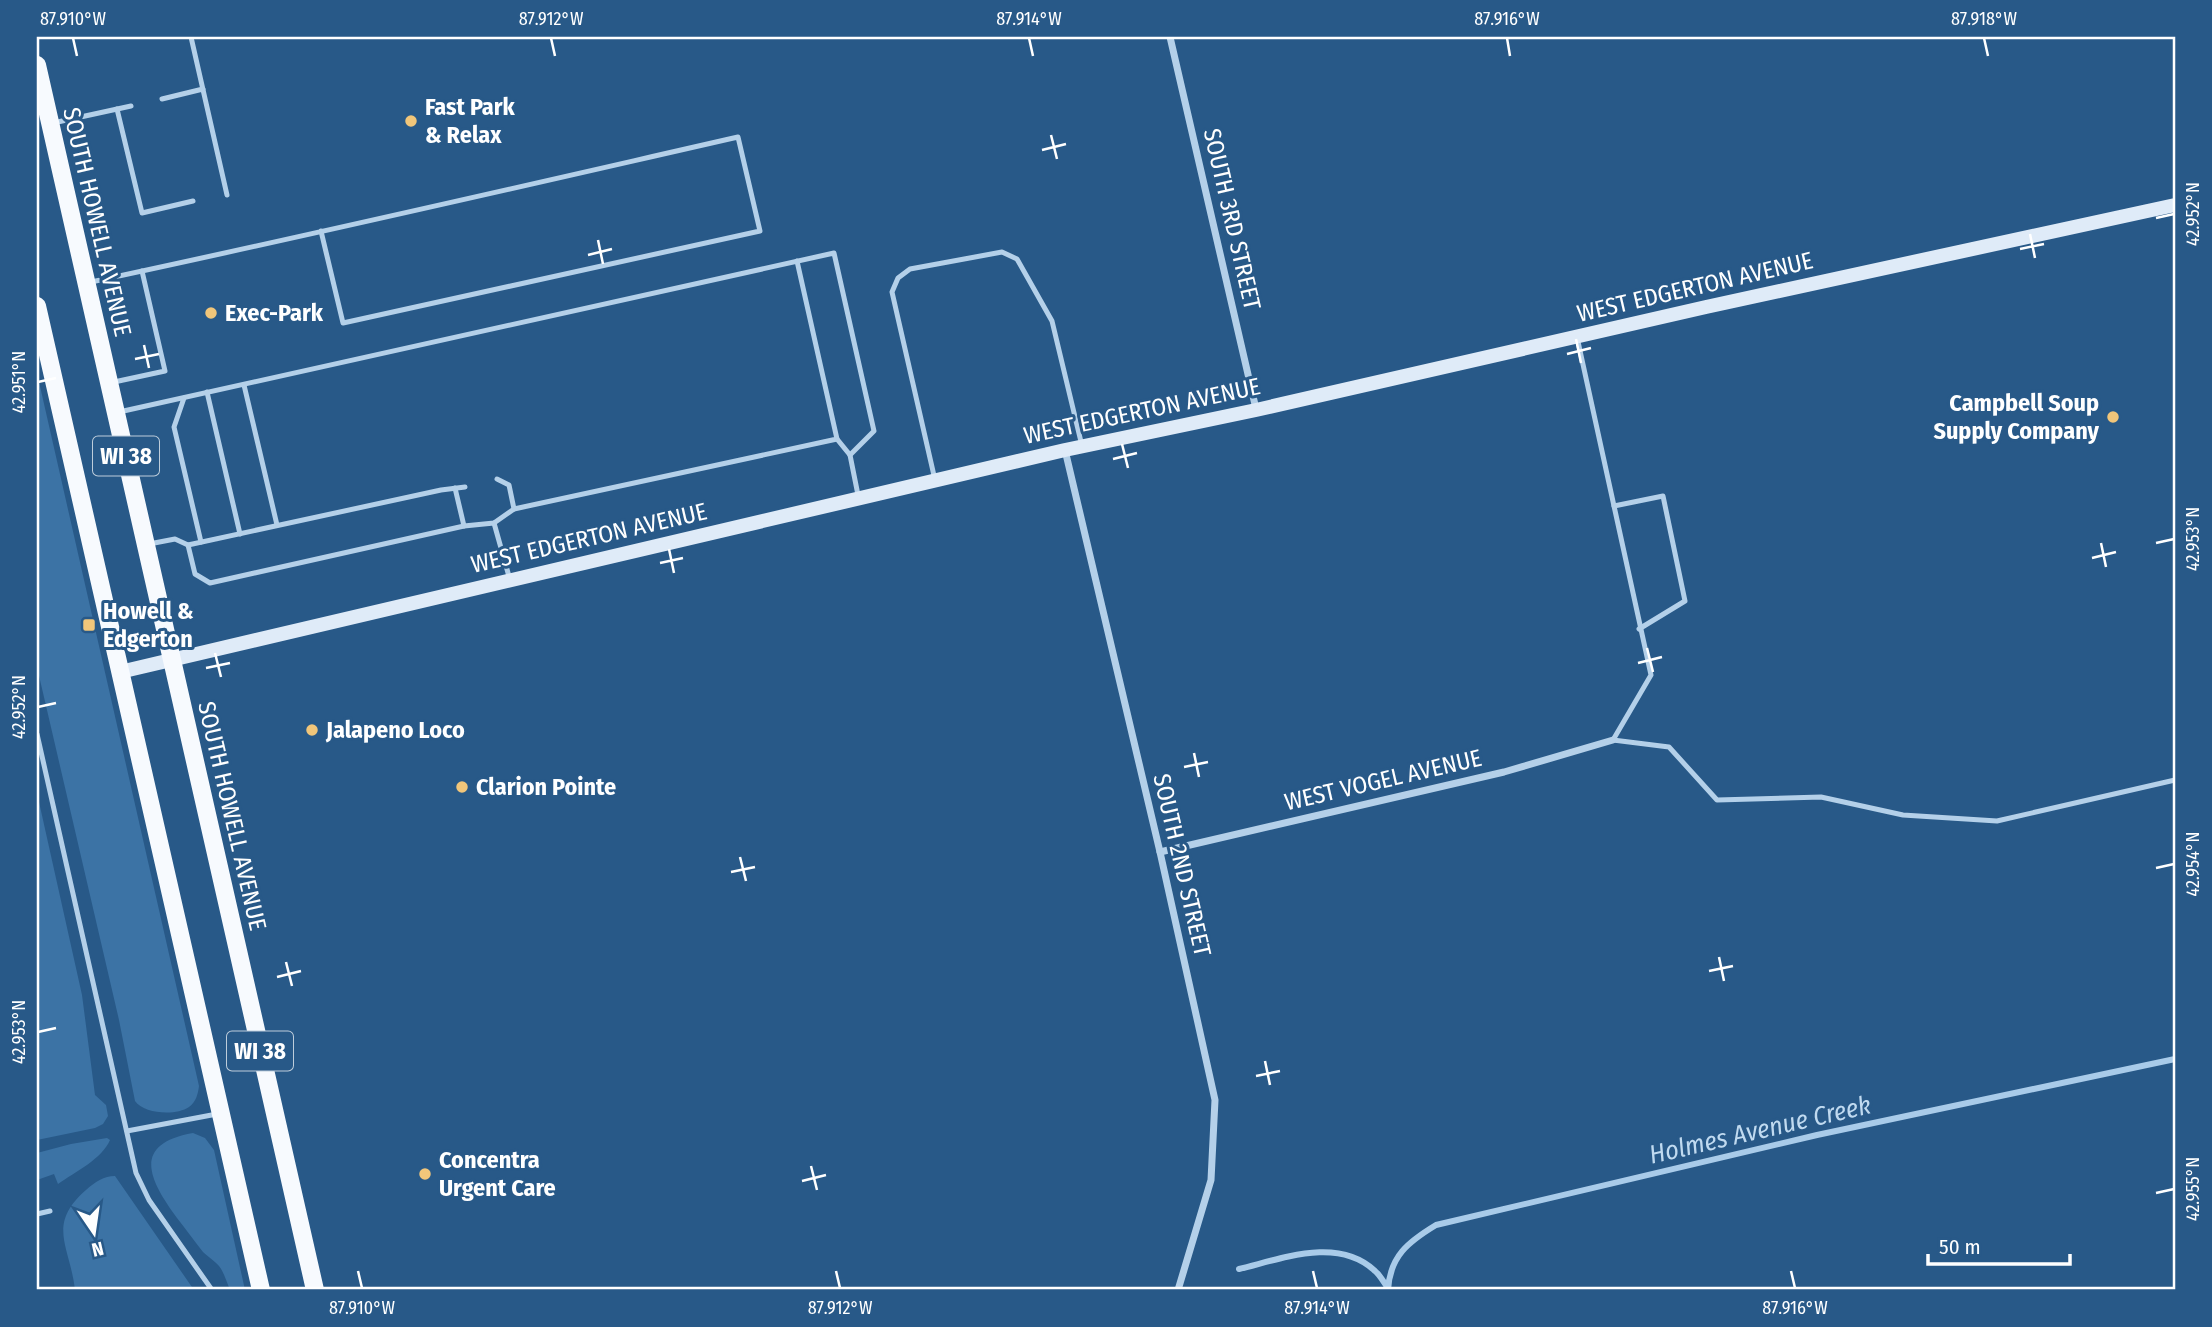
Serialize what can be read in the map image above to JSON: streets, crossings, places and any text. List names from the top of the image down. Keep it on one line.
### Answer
{"streets":{"main road":["SOUTH HOWELL AVENUE","WI 38"],"street":["SOUTH 3RD STREET","WEST EDGERTON AVENUE","WEST VOGEL AVENUE","SOUTH 2ND STREET"]},"crossings":[["SOUTH 3RD STREET","WEST EDGERTON AVENUE"],["SOUTH HOWELL AVENUE","WEST EDGERTON AVENUE"],["WEST EDGERTON AVENUE","WI 38"],["WEST EDGERTON AVENUE","SOUTH 2ND STREET"],["WEST VOGEL AVENUE","SOUTH 2ND STREET"]],"water":["Holmes Avenue Creek"],"places":{"other":["Fast Park & Relax","Exec-Park","Campbell Soup Supply Company","Jalapeno Loco","Clarion Pointe","Concentra Urgent Care"],"transit":["Howell & Edgerton"]},"scale_bar":"50 m","north":"bottom","coordinates":["87.910°W","87.912°W","87.914°W","87.916°W","87.918°W","42.952°N","42.951°N","42.953°N","42.954°N","42.955°N"]}
